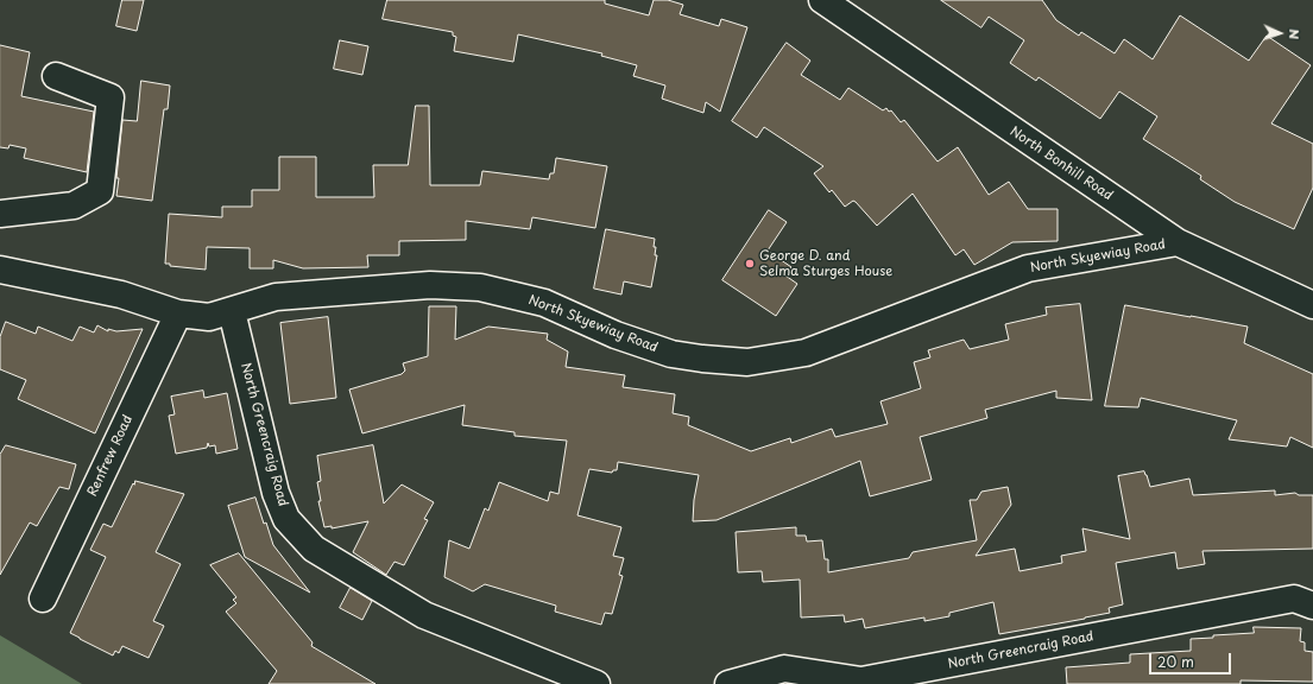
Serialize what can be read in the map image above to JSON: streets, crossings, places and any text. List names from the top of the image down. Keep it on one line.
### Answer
{"streets":{"street":["North Bonhill Road","North Skyewiay Road","North Greencraig Road","Renfrew Road"]},"crossings":[["North Bonhill Road","North Skyewiay Road"],["North Skyewiay Road","North Greencraig Road"],["North Skyewiay Road","Renfrew Road"]],"places":["George D. and Selma Sturges House"],"scale_bar":"20 m","north":"right"}
